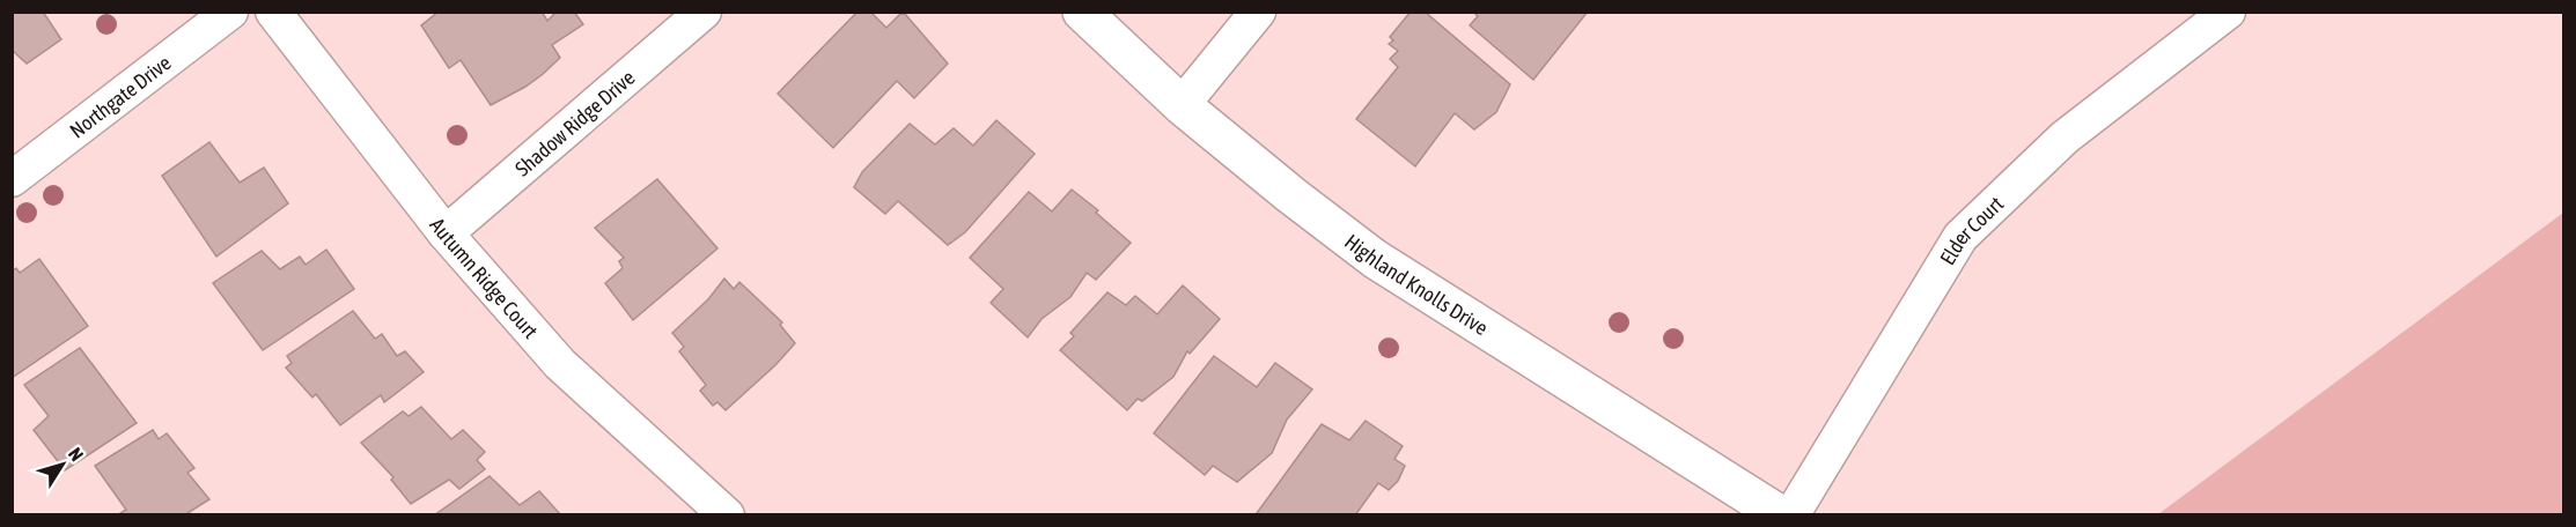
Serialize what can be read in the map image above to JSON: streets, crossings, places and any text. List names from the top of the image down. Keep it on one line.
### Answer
{"streets":{"street":["Northgate Drive","Shadow Ridge Drive","Elder Court","Autumn Ridge Court","Highland Knolls Drive"]},"crossings":[["Shadow Ridge Drive","Autumn Ridge Court"]],"north":"top right"}
